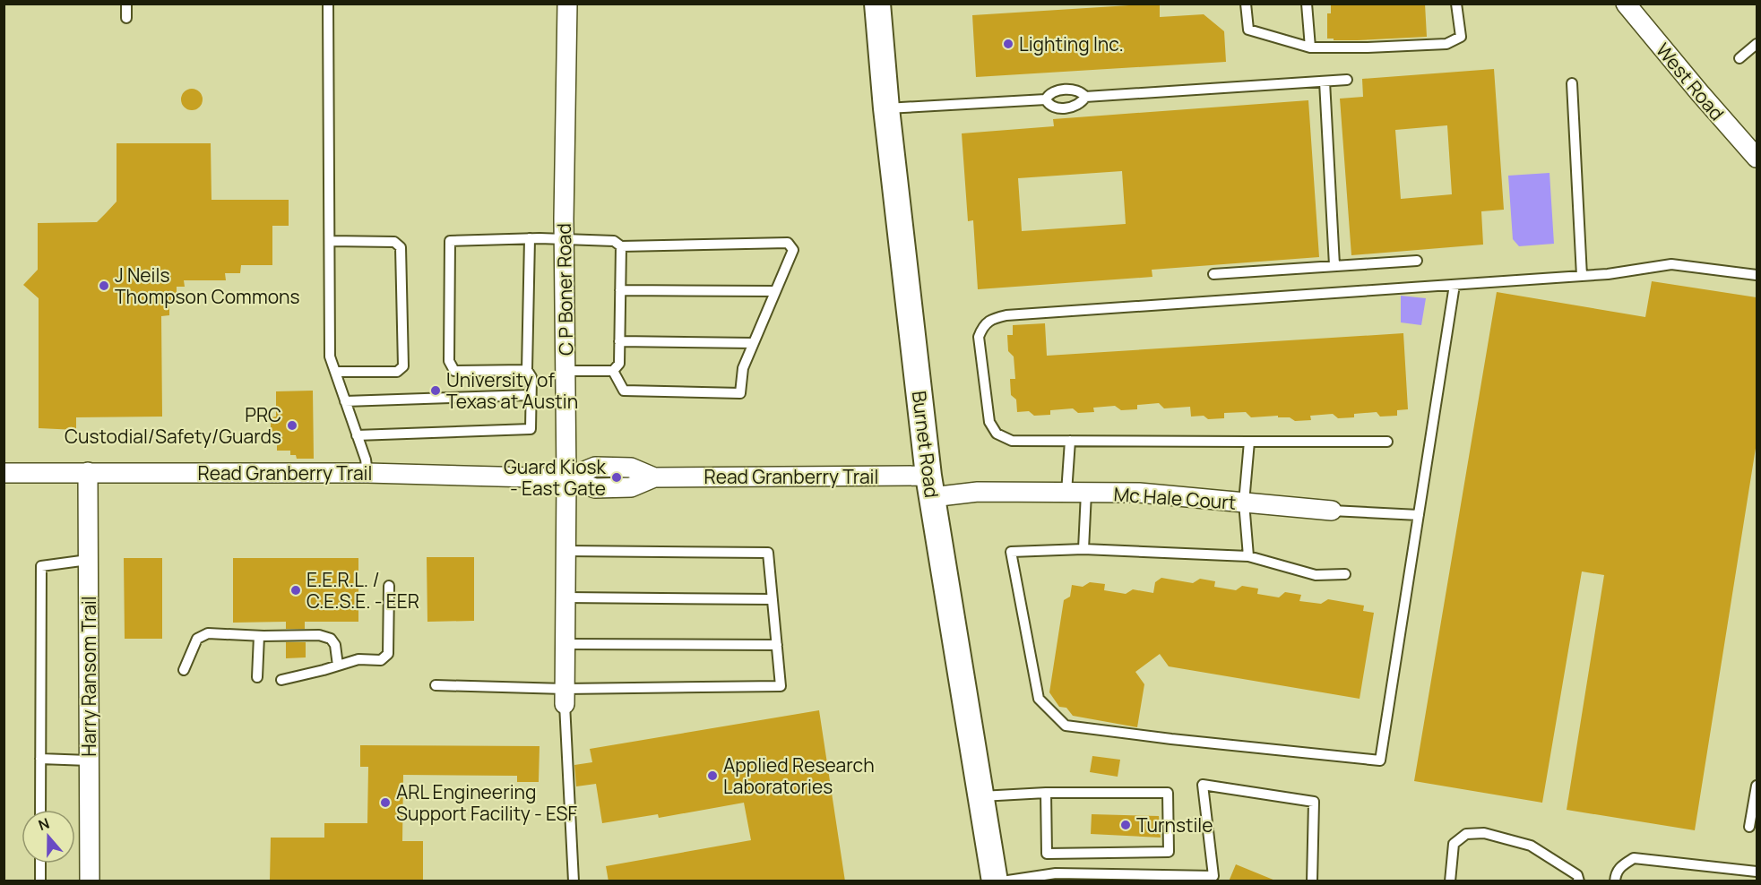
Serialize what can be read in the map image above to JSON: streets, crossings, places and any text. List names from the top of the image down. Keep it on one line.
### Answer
{"streets":{"main road":["Burnet Road"],"street":["West Road","C P Boner Road","Read Granberry Trail","Mc Hale Court","Harry Ransom Trail"]},"crossings":[["C P Boner Road","Read Granberry Trail"],["Burnet Road","Read Granberry Trail"],["Burnet Road","Mc Hale Court"],["Read Granberry Trail","Mc Hale Court"],["Read Granberry Trail","Harry Ransom Trail"]],"places":["Lighting Inc.","J Neils Thompson Commons","University of Texas at Austin","PRC Custodial/Safety/Guards","Guard Kiosk - East Gate","E.E.R.L. / C.E.S.E. - EER","Applied Research Laboratories","ARL Engineering Support Facility - ESF","Turnstile"],"north":"top"}
